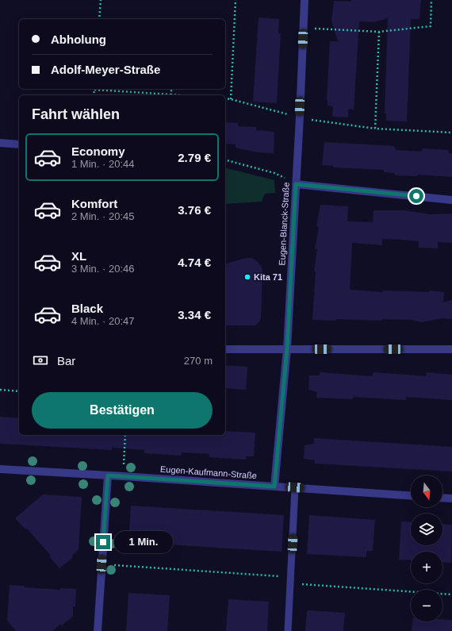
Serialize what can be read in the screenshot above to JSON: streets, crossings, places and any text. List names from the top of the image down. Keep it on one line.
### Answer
{"streets":{"street":["Eugen-Blanck-Straße","Eugen-Kaufmann-Straße"]},"crossings":[["Eugen-Blanck-Straße","Eugen-Kaufmann-Straße"]],"places":["Kita 71"],"north":"bottom","page":{"banner":["Abholung","Adolf-Meyer-Straße"],"heading":"Fahrt wählen","list":[{"name":"Economy","note":"1 Min. · 20:44","value":"2.79 €"},{"name":"Komfort","note":"2 Min. · 20:45","value":"3.76 €"},{"name":"XL","note":"3 Min. · 20:46","value":"4.74 €"},{"name":"Black","note":"4 Min. · 20:47","value":"3.34 €"}],"pay":["Bar","270 m"],"buttons":"Bestätigen","map_buttons":["+","−"],"bubble":"1 Min."}}
